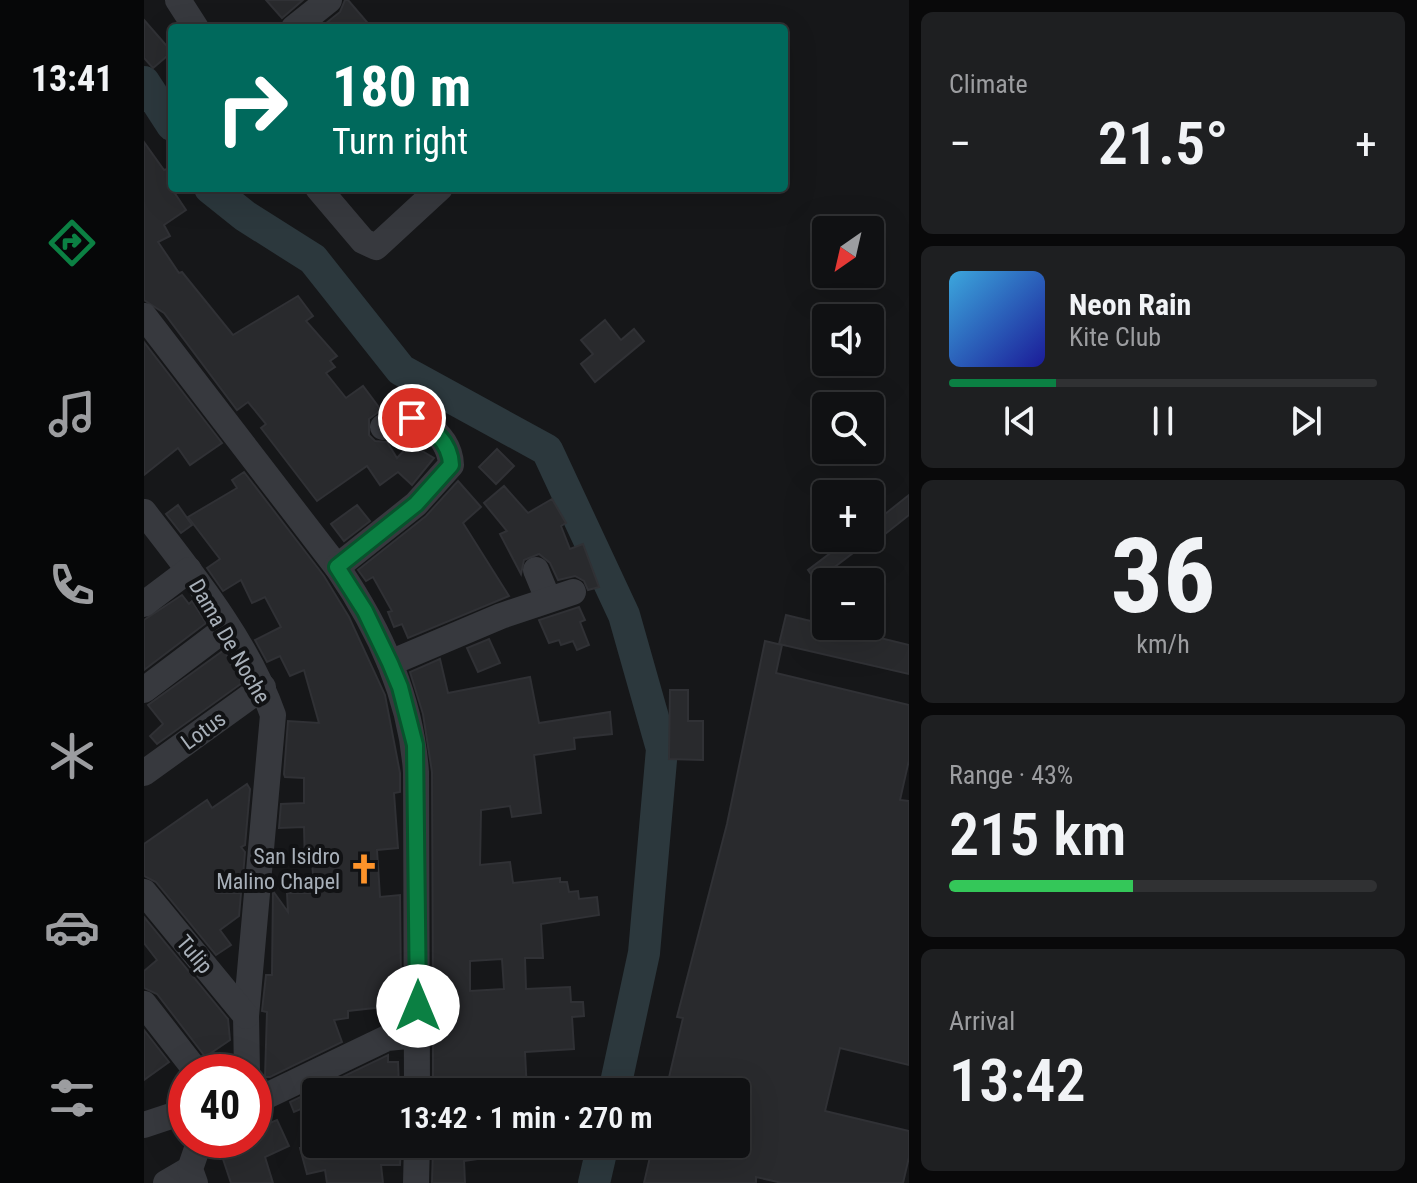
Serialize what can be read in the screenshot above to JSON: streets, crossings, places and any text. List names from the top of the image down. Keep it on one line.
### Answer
{"streets":{"street":["Dama De Noche","Lotus","Tulip"]},"crossings":[["Dama De Noche","Lotus"],["Dama De Noche","Tulip"]],"places":{"church":["San Isidro Malino Chapel"]},"north":"bottom left","page":{"tabs":"13:41","tile":["Climate",["36","km/h"],["Range · 43%","215 km"],["Arrival","13:42"]],"turn":["180 m","Turn right"],"heat":["−","21.5°","+"],"map_buttons":["+","−"],"song":["Neon Rain","Kite Club"],"limit":"40","trip":"13:42 · 1 min · 270 m"}}
